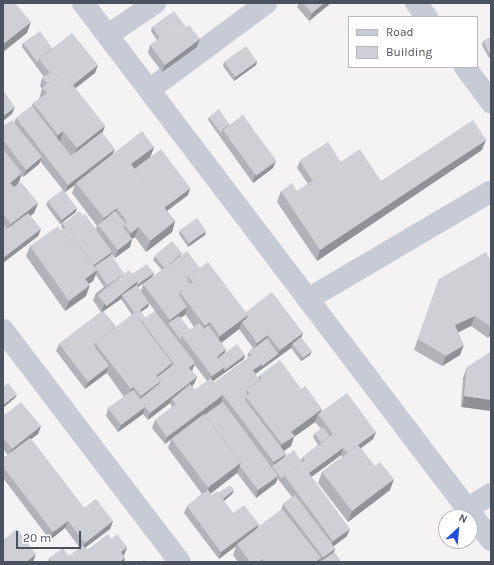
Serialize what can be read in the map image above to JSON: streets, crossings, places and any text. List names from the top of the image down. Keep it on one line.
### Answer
{"legend":["Road","Building"],"scale_bar":"20 m","north":"top right"}
